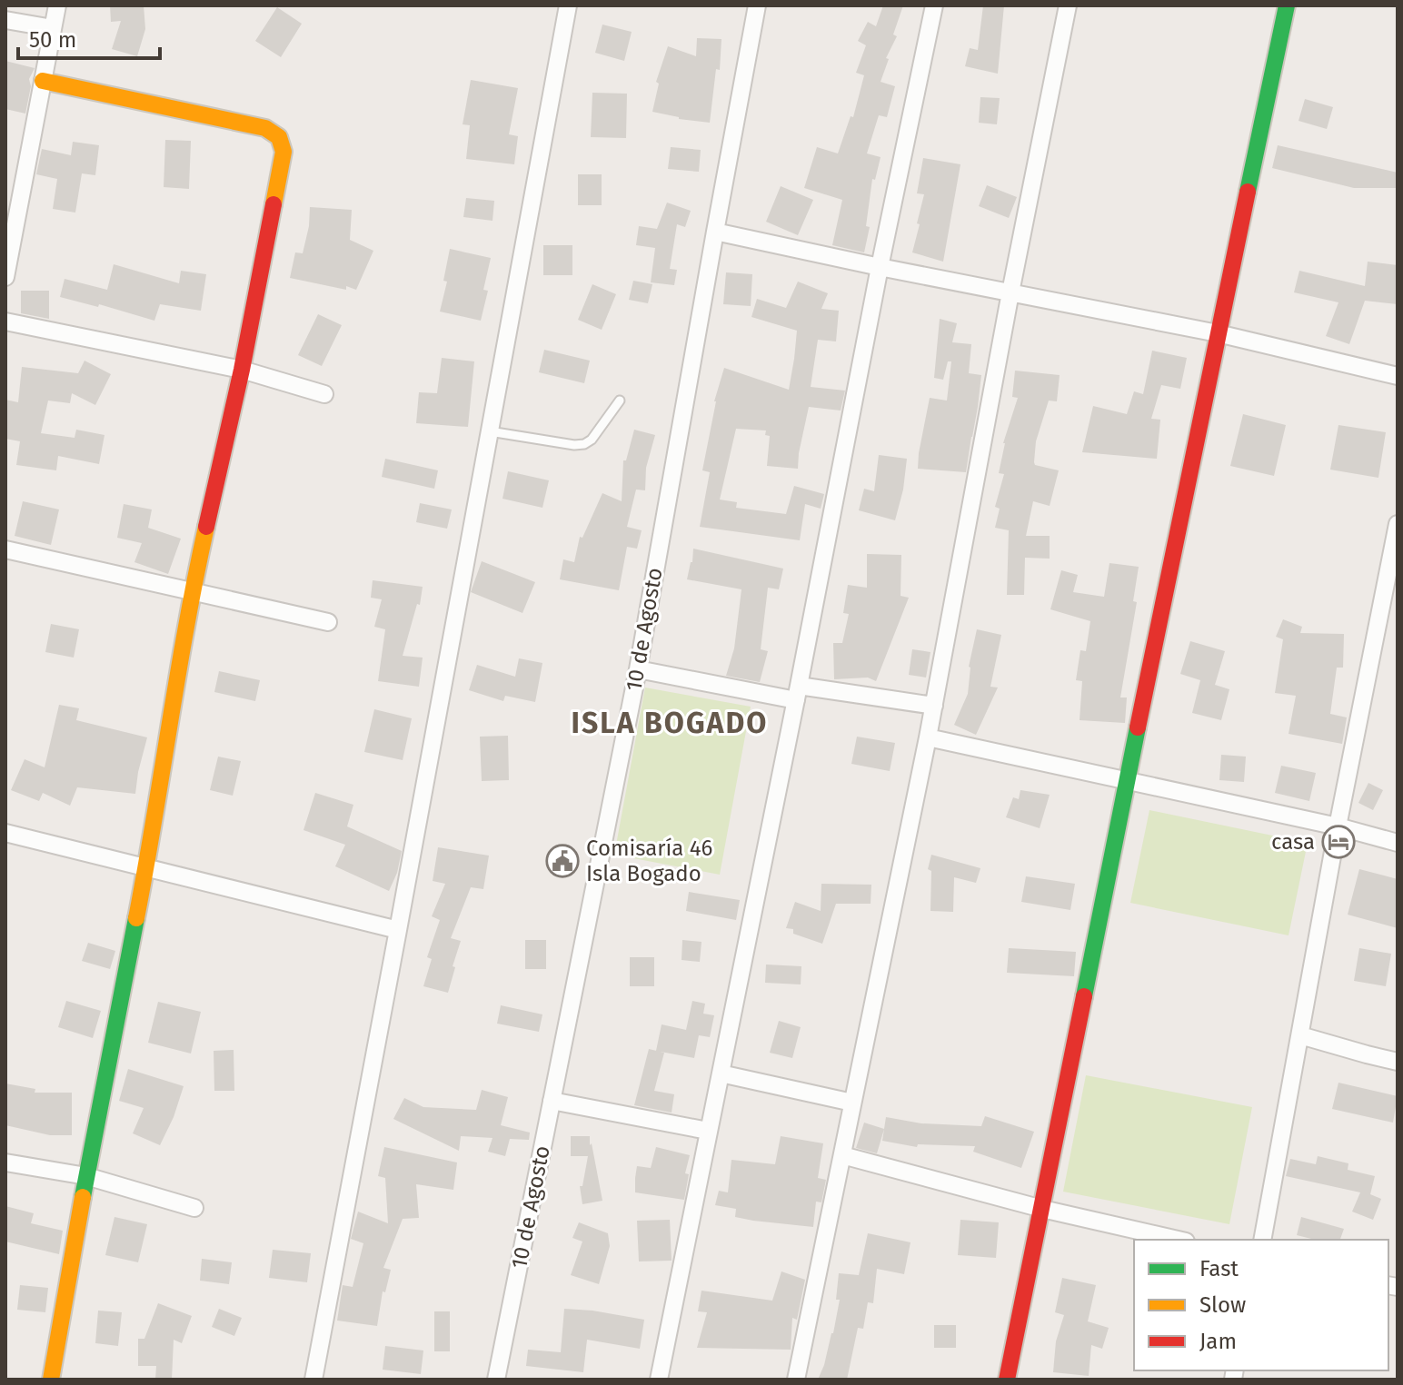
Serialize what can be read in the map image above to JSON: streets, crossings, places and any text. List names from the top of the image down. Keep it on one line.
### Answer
{"streets":{"street":["10 de Agosto"]},"districts":["ISLA BOGADO"],"places":{"hotel":["casa"],"public building":["Comisaría 46 Isla Bogado"]},"legend":["Fast","Slow","Jam"],"scale_bar":"50 m"}
